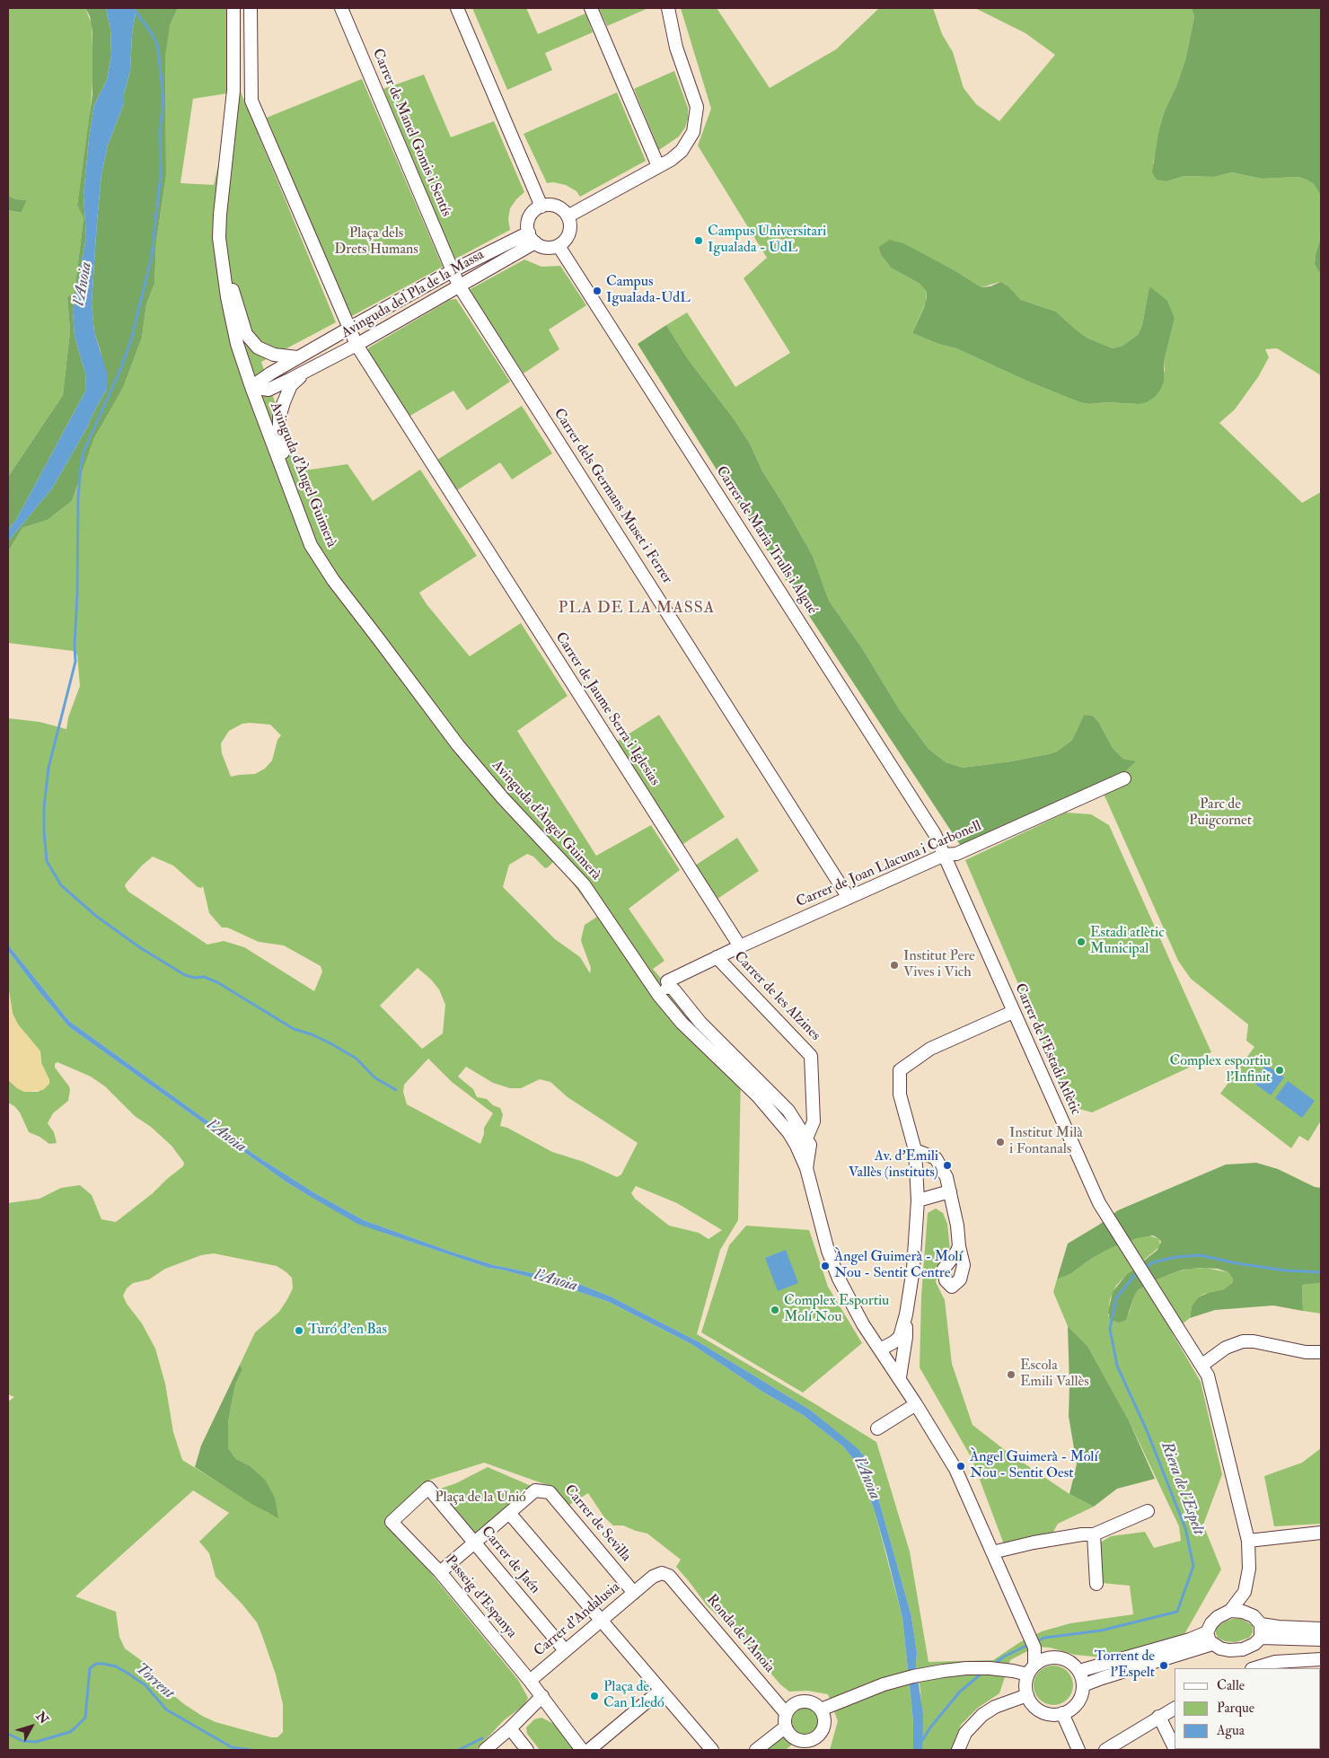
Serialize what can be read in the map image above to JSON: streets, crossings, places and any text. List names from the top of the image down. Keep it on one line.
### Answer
{"streets":{"street":["Carrer de Manel Gomis i Sentís","Avinguda del Pla de la Massa","Avinguda d'Àngel Guimerà","Carrer dels Germans Muset i Ferrer","Carrer de Maria Trulls i Algué","Carrer de Jaume Serra i Iglesias","Carrer de Joan Llacuna i Carbonell","Carrer de les Alzines","Carrer de l'Estadi Atlètic","Carrer de Sevilla","Carrer de Jaén","Passeig d'Espanya","Carrer d'Andalusia","Ronda de l'Anoia"]},"crossings":[["Carrer de Manel Gomis i Sentís","Avinguda del Pla de la Massa"],["Carrer de Manel Gomis i Sentís","Carrer dels Germans Muset i Ferrer"],["Avinguda del Pla de la Massa","Avinguda d'Àngel Guimerà"],["Avinguda del Pla de la Massa","Carrer dels Germans Muset i Ferrer"],["Avinguda del Pla de la Massa","Carrer de Maria Trulls i Algué"],["Avinguda del Pla de la Massa","Carrer de Jaume Serra i Iglesias"],["Avinguda d'Àngel Guimerà","Carrer de Joan Llacuna i Carbonell"],["Avinguda d'Àngel Guimerà","Carrer de les Alzines"],["Carrer dels Germans Muset i Ferrer","Carrer de Joan Llacuna i Carbonell"],["Carrer de Maria Trulls i Algué","Carrer de Joan Llacuna i Carbonell"],["Carrer de Maria Trulls i Algué","Carrer de l'Estadi Atlètic"],["Carrer de Jaume Serra i Iglesias","Carrer de Joan Llacuna i Carbonell"],["Carrer de Joan Llacuna i Carbonell","Carrer de les Alzines"],["Carrer de Joan Llacuna i Carbonell","Carrer de l'Estadi Atlètic"],["Carrer de Sevilla","Carrer de Jaén"],["Carrer de Sevilla","Passeig d'Espanya"],["Carrer de Sevilla","Carrer d'Andalusia"],["Carrer de Jaén","Passeig d'Espanya"],["Carrer de Jaén","Carrer d'Andalusia"],["Passeig d'Espanya","Carrer d'Andalusia"],["Carrer d'Andalusia","Ronda de l'Anoia"]],"districts":["PLA DE LA MASSA"],"water":["l'Anoia","Riera de l'Espelt","Torrent"],"parks":["Plaça dels Drets Humans","Parc de Puigcornet","Plaça de la Unió"],"places":["Campus Universitari Igualada - UdL","Campus Igualada-UdL","Estadi atlètic Municipal","Institut Pere Vives i Vich","Complex esportiu l'Infinit","Institut Milà i Fontanals","Av. d'Emili Vallès (instituts)","Àngel Guimerà - Molí Nou - Sentit Centre","Complex Esportiu Molí Nou","Turó d'en Bas","Escola Emili Vallès","Àngel Guimerà - Molí Nou - Sentit Oest","Torrent de l'Espelt","Plaça de Can Lledó"],"legend":["Calle","Parque","Agua"],"north":"top right"}
